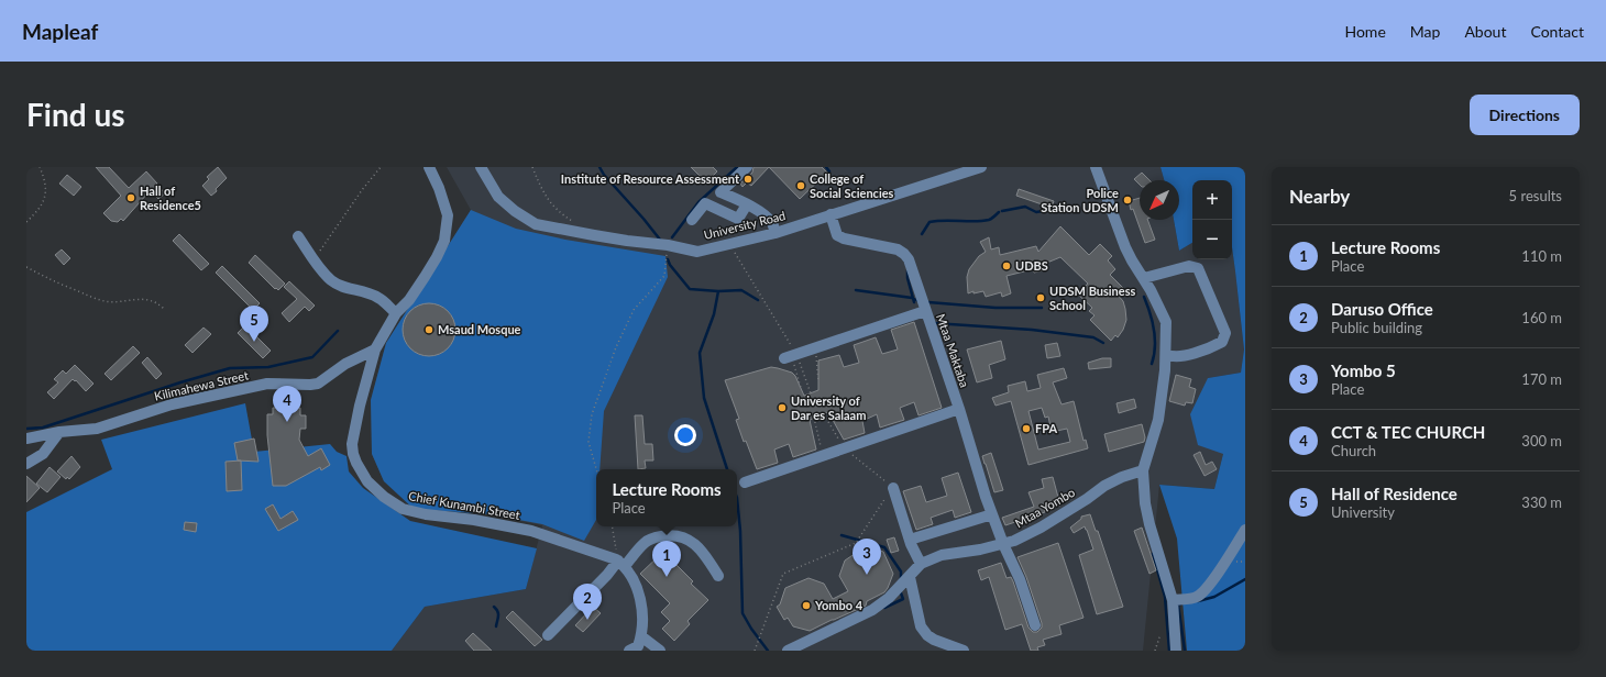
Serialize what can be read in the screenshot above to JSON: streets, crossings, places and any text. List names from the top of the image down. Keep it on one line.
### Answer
{"streets":{"street":["University Road","Mtaa Maktaba","Kilimahewa Street","Chief Kunambi Street","Mtaa Yombo"]},"crossings":[["University Road","Mtaa Maktaba"],["Mtaa Maktaba","Mtaa Yombo"],["Kilimahewa Street","Chief Kunambi Street"]],"places":["Institute of Resource Assessment","College of Social Sciencies","Hall of Residence5","Police Station UDSM","UDBS","UDSM Business School","Msaud Mosque","University of Dar es Salaam","FPA","Yombo 4"],"north":"bottom left","page":{"header":"Mapleaf","nav":["Home","Map","About","Contact"],"buttons":"Directions","title":"Find us","heading":["Nearby","5 results"],"map_buttons":["+","−"],"list":[{"mark":"1","name":"Lecture Rooms","note":"Place","value":"110 m"},{"mark":"2","name":"Daruso Office","note":"Public building","value":"160 m"},{"mark":"3","name":"Yombo 5","note":"Place","value":"170 m"},{"mark":"4","name":"CCT & TEC CHURCH","note":"Church","value":"300 m"},{"mark":"5","name":"Hall of Residence","note":"University","value":"330 m"}],"pins":["5","4","3","1","2"],"popup":["Lecture Rooms","Place"]}}
